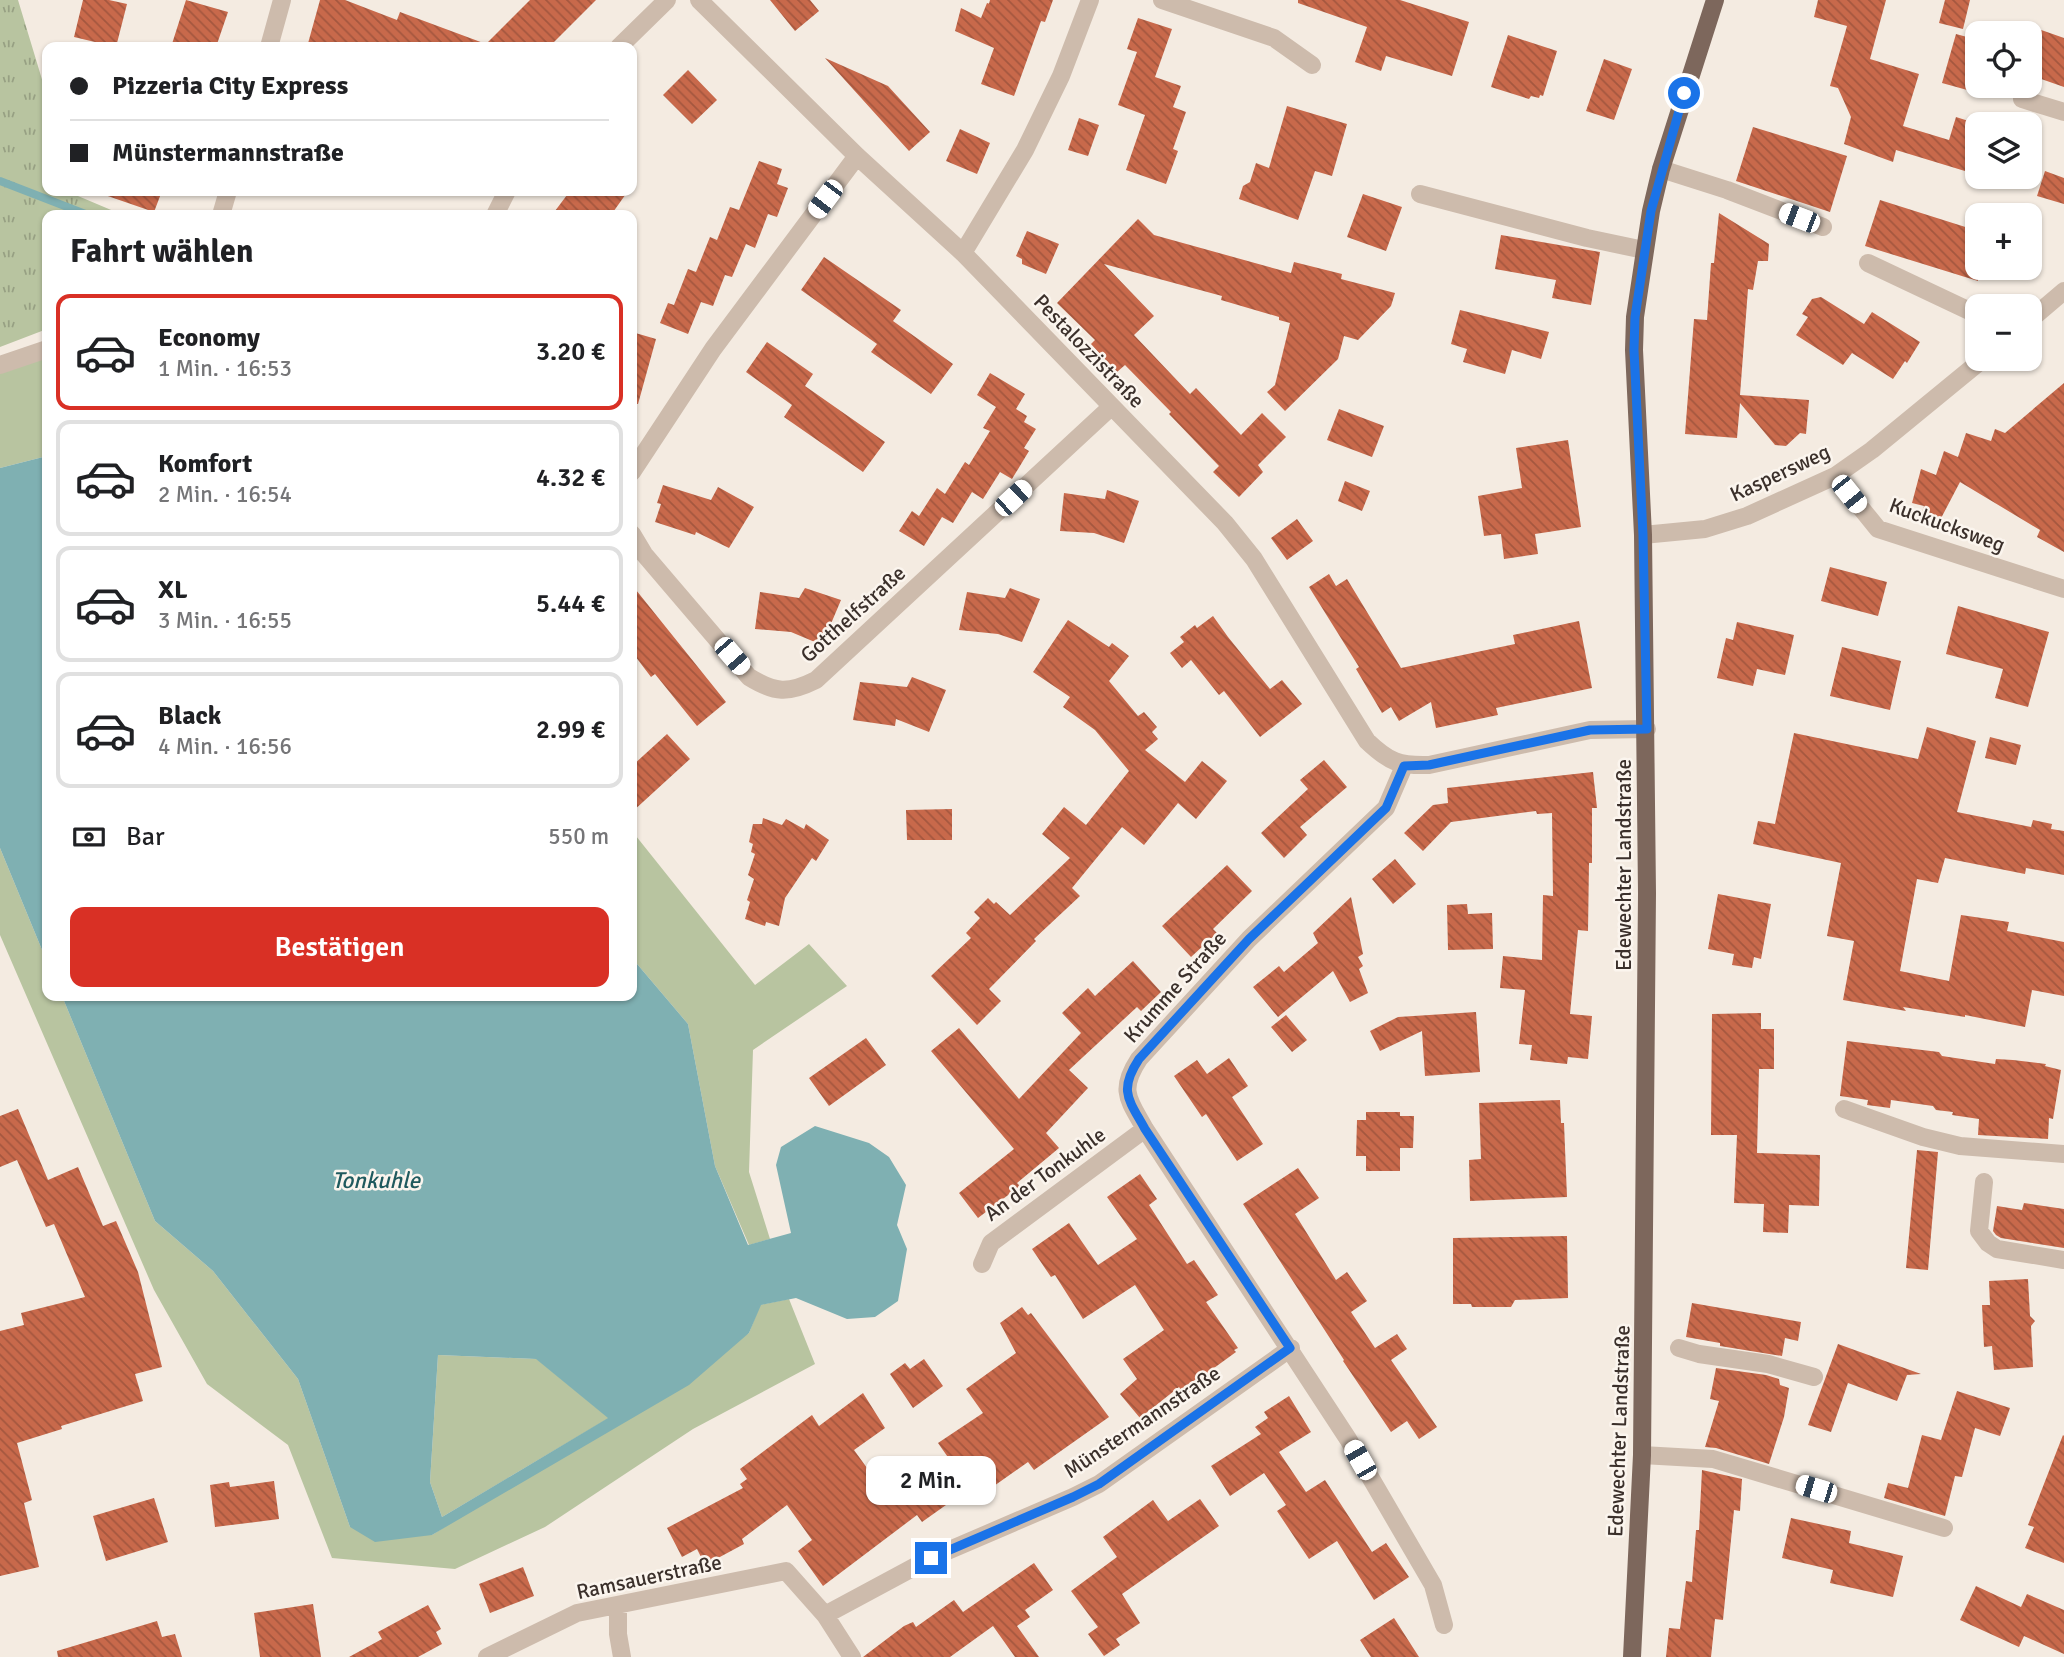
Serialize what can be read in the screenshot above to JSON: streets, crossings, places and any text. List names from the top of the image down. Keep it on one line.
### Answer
{"streets":{"main road":["Edewechter Landstraße"],"street":["Pestalozzistraße","Kaspersweg","Kuckucksweg","Gotthelfstraße","Krumme Straße","An der Tonkuhle","Münstermannstraße","Ramsauerstraße"]},"crossings":[["Pestalozzistraße","Gotthelfstraße"],["Pestalozzistraße","Krumme Straße"],["Kaspersweg","Kuckucksweg"],["Kaspersweg","Edewechter Landstraße"],["Krumme Straße","An der Tonkuhle"],["Krumme Straße","Münstermannstraße"],["Münstermannstraße","Ramsauerstraße"]],"water":["Tonkuhle"],"page":{"map_buttons":["+","−"],"banner":["Pizzeria City Express","Münstermannstraße"],"heading":"Fahrt wählen","list":[{"name":"Economy","note":"1 Min. · 16:53","value":"3.20 €"},{"name":"Komfort","note":"2 Min. · 16:54","value":"4.32 €"},{"name":"XL","note":"3 Min. · 16:55","value":"5.44 €"},{"name":"Black","note":"4 Min. · 16:56","value":"2.99 €"}],"pay":["Bar","550 m"],"buttons":"Bestätigen","bubble":"2 Min."}}
